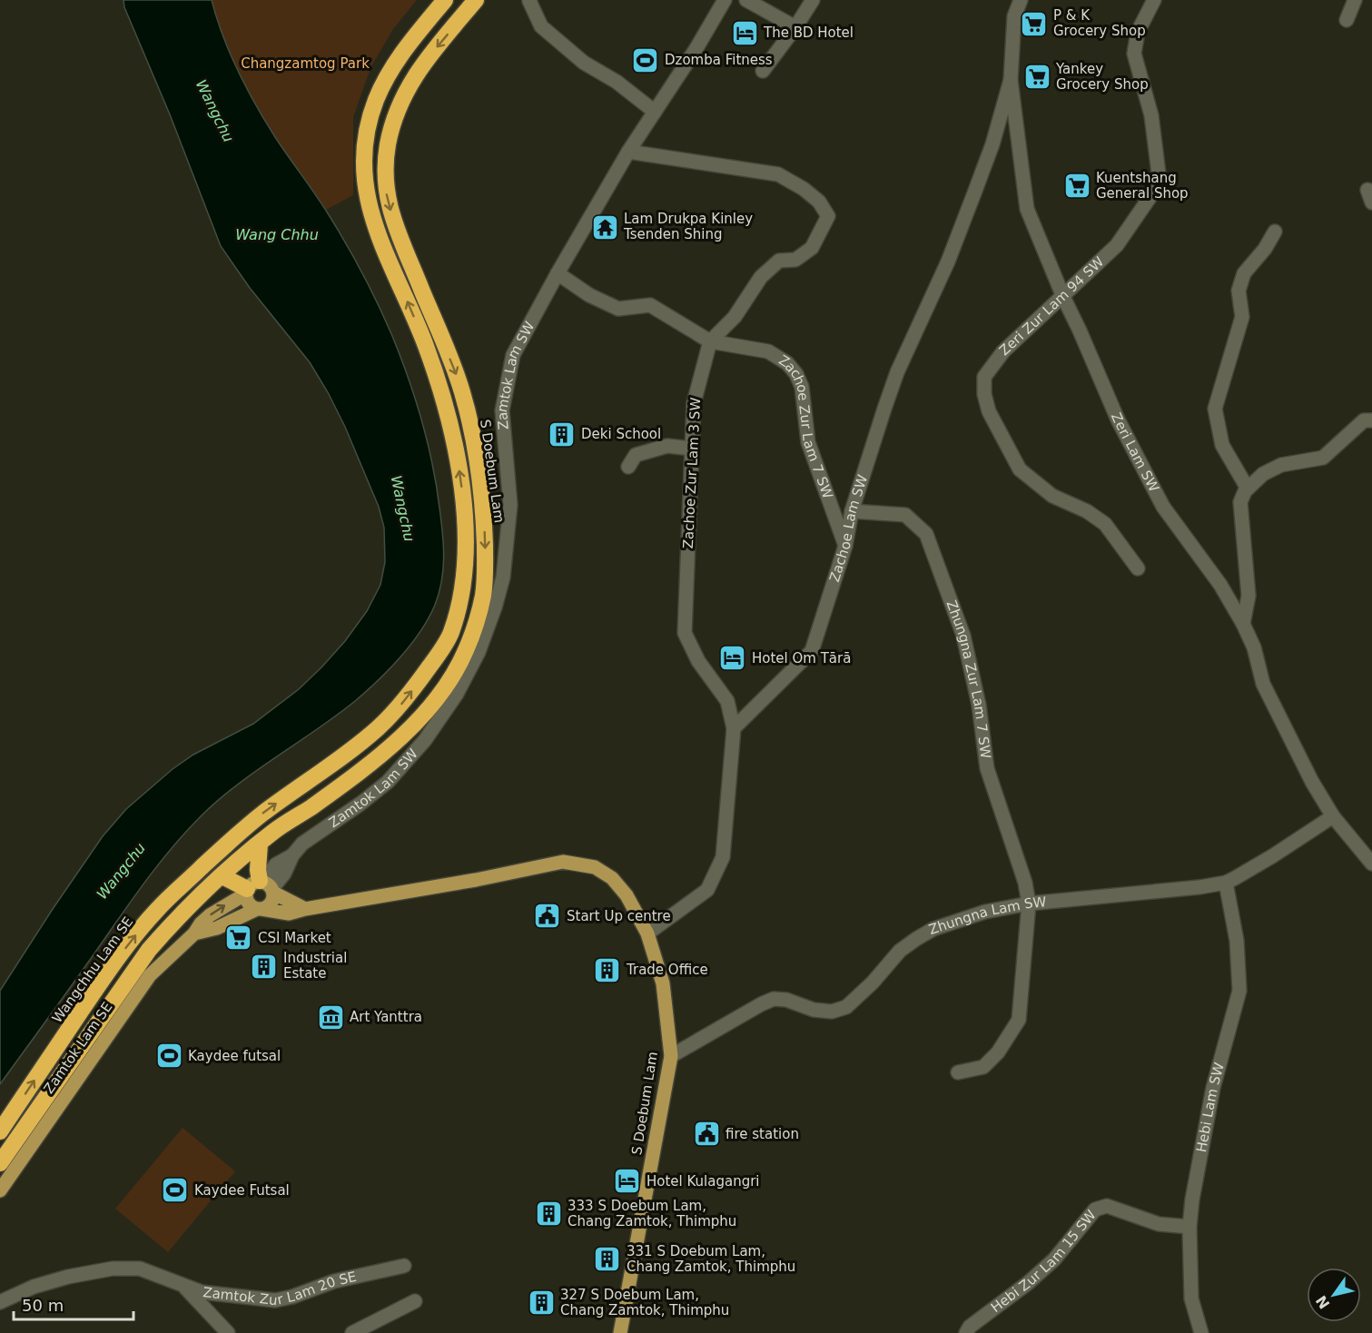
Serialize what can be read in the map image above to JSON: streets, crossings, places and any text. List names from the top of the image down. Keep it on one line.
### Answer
{"streets":{"highway":["S Doebum Lam","Wangchhu Lam SE"],"main road":["Zamtok Lam SE"],"street":["Zeri Zur Lam 94 SW","Zamtok Lam SW","Zachoe Zur Lam 7 SW","Zeri Lam SW","Zachoe Zur Lam 3 SW","Zachoe Lam SW","Zhungna Zur Lam 7 SW","Zhungna Lam SW","Hebi Lam SW","Hebi Zur Lam 15 SW","Zamtok Zur Lam 20 SE"]},"crossings":[["Zeri Zur Lam 94 SW","Zeri Lam SW"],["Zamtok Lam SW","Zachoe Zur Lam 7 SW"],["Zamtok Lam SW","Zamtok Lam SE"],["Zachoe Zur Lam 7 SW","Zachoe Zur Lam 3 SW"],["Zachoe Zur Lam 7 SW","Zachoe Lam SW"],["Zeri Lam SW","Zachoe Lam SW"],["Zeri Lam SW","Zhungna Lam SW"],["S Doebum Lam","Zhungna Lam SW"],["S Doebum Lam","Zamtok Lam SE"],["Zachoe Zur Lam 3 SW","Zachoe Lam SW"],["Zachoe Lam SW","Zhungna Zur Lam 7 SW"],["Zhungna Zur Lam 7 SW","Zhungna Lam SW"],["Zhungna Lam SW","Hebi Lam SW"],["Hebi Lam SW","Hebi Zur Lam 15 SW"]],"water":["Wangchu","Wang Chhu"],"parks":["Changzamtog Park"],"places":{"supermarket":["P & K Grocery Shop","Yankey Grocery Shop","Kuentshang General Shop","CSI Market"],"hotel":["The BD Hotel","Hotel Om Tārā","Hotel Kulagangri"],"sports":["Dzomba Fitness","Kaydee futsal","Kaydee Futsal"],"temple":["Lam Drukpa Kinley Tsenden Shing"],"building":["Deki School","Industrial Estate","Trade Office","333 S Doebum Lam, Chang Zamtok, Thimphu","331 S Doebum Lam, Chang Zamtok, Thimphu","327 S Doebum Lam, Chang Zamtok, Thimphu"],"public building":["Start Up centre","fire station"],"museum":["Art Yanttra"]},"scale_bar":"50 m","north":"bottom left"}
